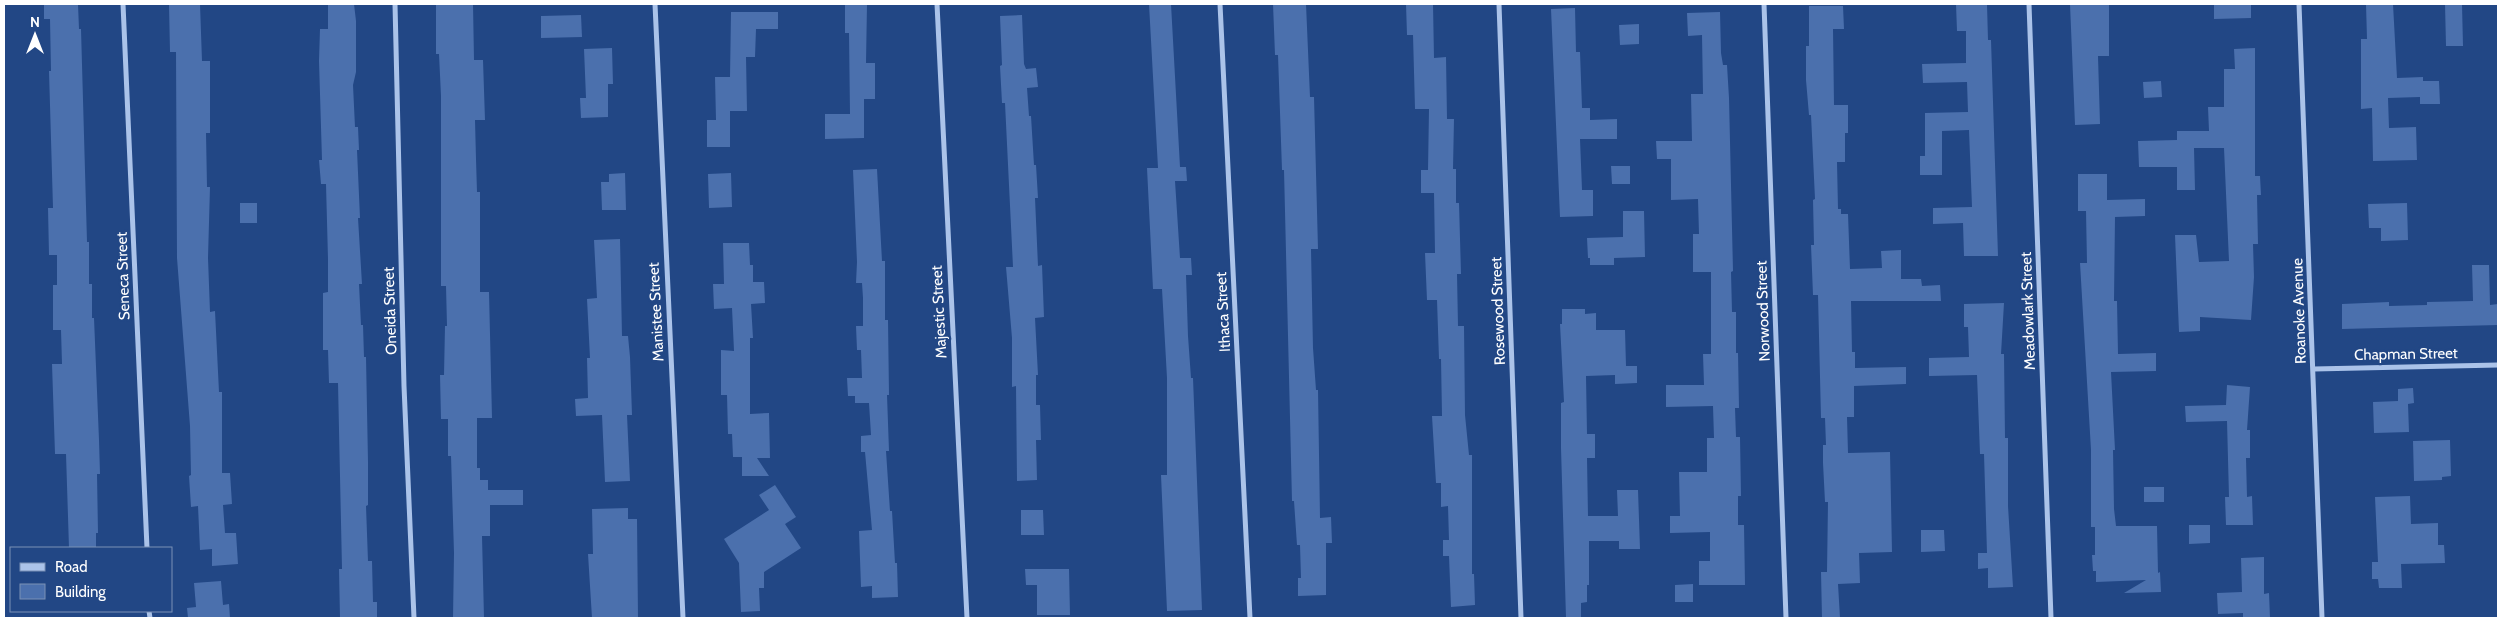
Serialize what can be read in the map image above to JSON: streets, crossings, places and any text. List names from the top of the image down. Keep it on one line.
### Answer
{"streets":{"street":["Seneca Street","Oneida Street","Rosewood Street","Norwood Street","Meadowlark Street","Roanoke Avenue","Manistee Street","Majestic Street","Ithaca Street","Chapman Street"]},"crossings":[["Roanoke Avenue","Chapman Street"]],"legend":["Road","Building"],"north":"top"}
